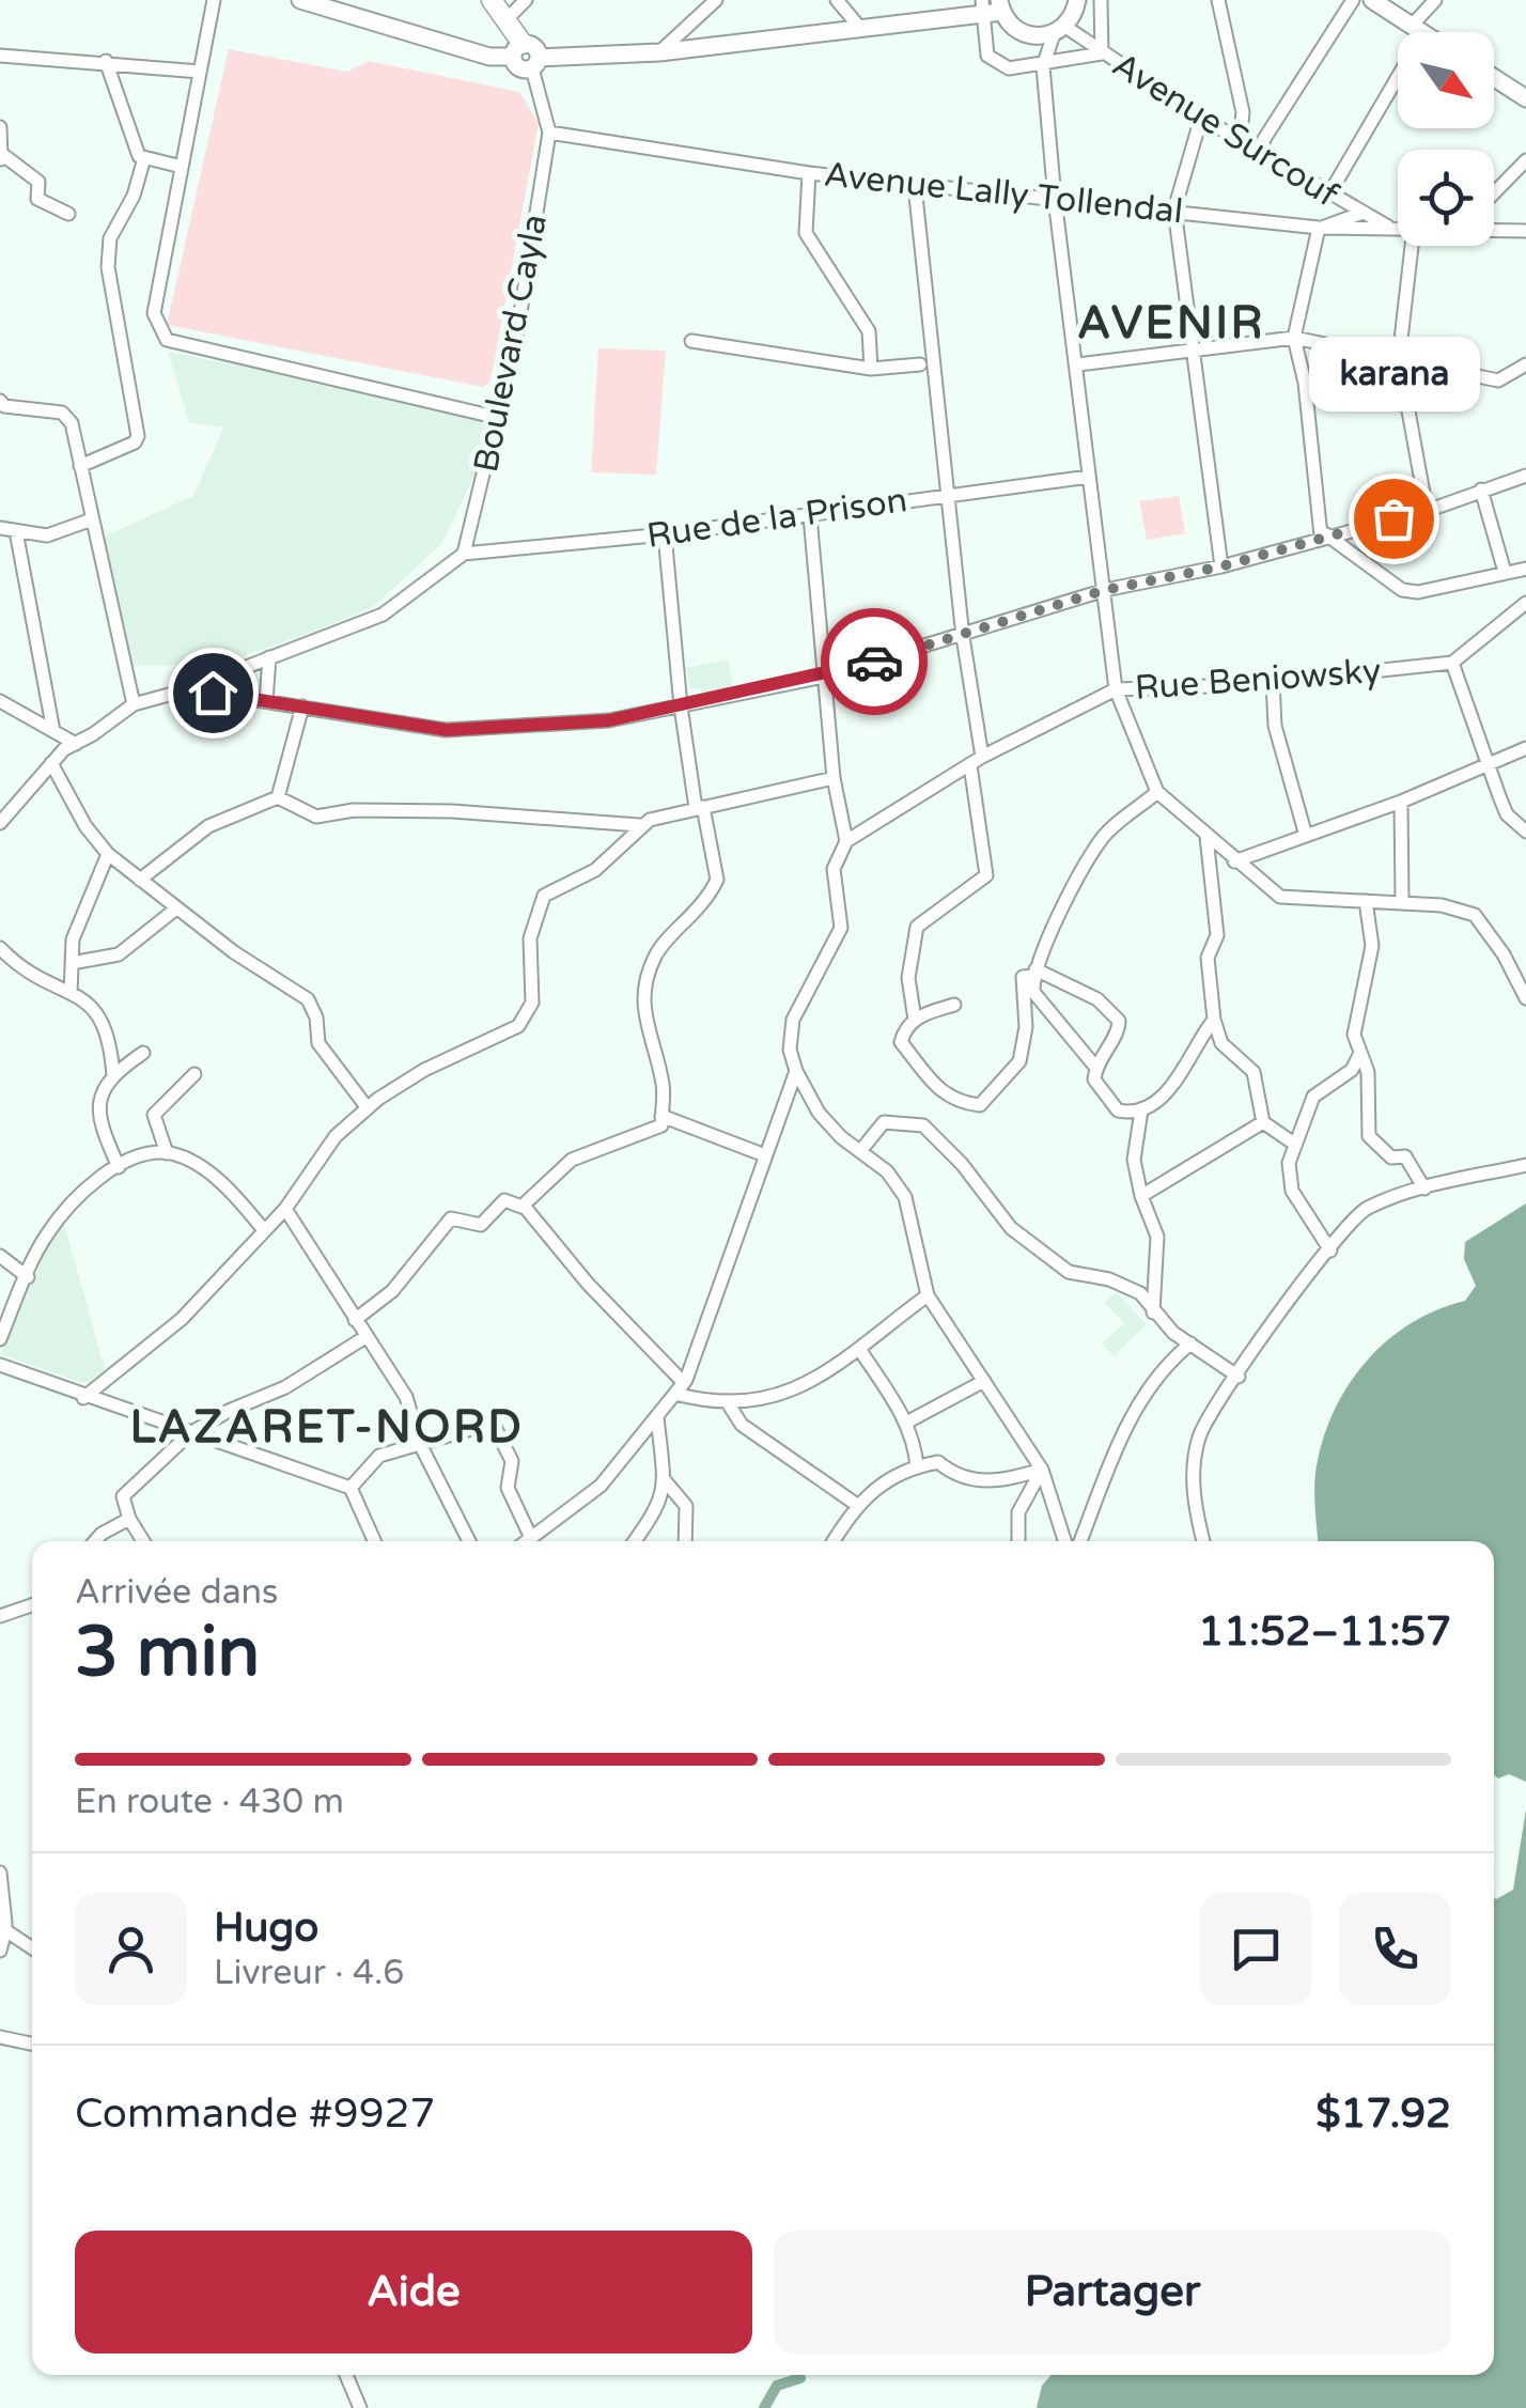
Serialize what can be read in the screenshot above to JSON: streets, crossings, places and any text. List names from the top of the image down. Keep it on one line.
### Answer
{"streets":{"street":["Avenue Surcouf","Avenue Lally Tollendal","Boulevard Cayla","Rue de la Prison","Rue Beniowsky"]},"crossings":[["Avenue Surcouf","Avenue Lally Tollendal"],["Avenue Lally Tollendal","Boulevard Cayla"],["Boulevard Cayla","Rue de la Prison"]],"districts":["AVENIR","LAZARET-NORD"],"places":["karana"],"north":"bottom right","page":{"bubble":"karana","heading":["3 min","Arrivée dans","11:52–11:57"],"panel":["Hugo","Livreur · 4.6","Commande #9927","$17.92"],"bar":"En route · 430 m","buttons":["Aide","Partager"]}}
